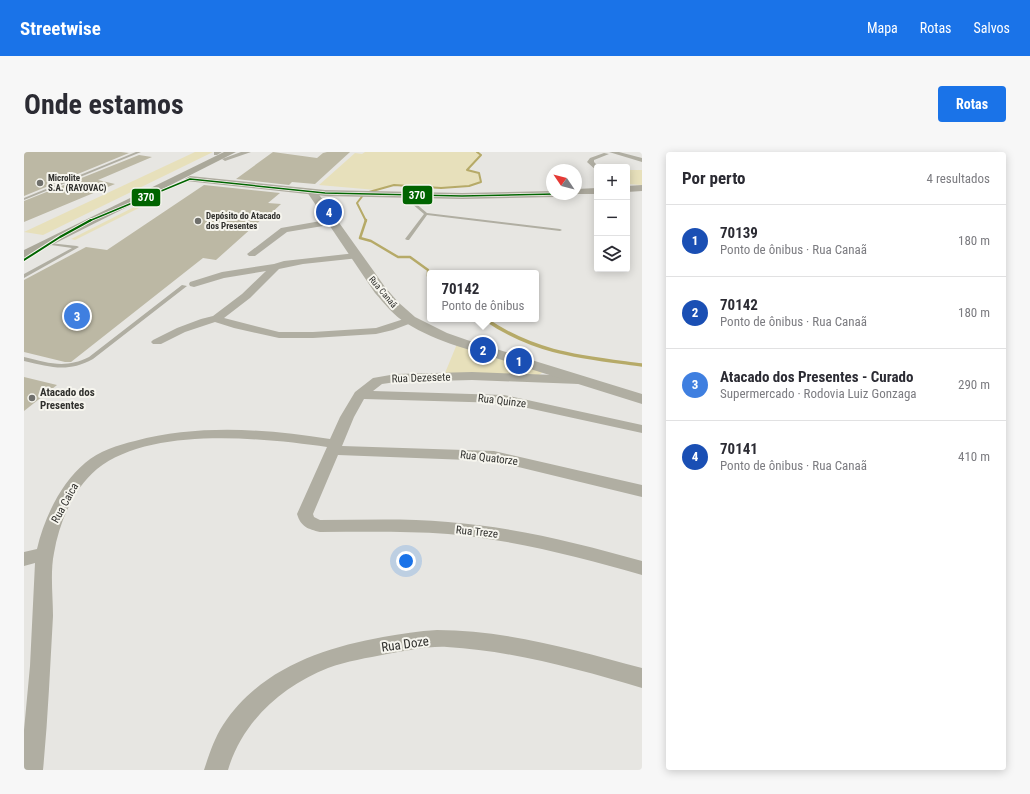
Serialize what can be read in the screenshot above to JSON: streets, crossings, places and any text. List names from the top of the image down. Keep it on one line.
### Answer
{"streets":{"street":["Rua Canaã","Rua Dezesete","Rua Quinze","Rua Quatorze","Rua Caica","Rua Treze","Rua Doze"]},"crossings":[["Rua Canaã","Rua Dezesete"],["Rua Dezesete","Rua Quinze"],["Rua Dezesete","Rua Quatorze"],["Rua Dezesete","Rua Caica"],["Rua Dezesete","Rua Treze"],["Rua Quatorze","Rua Caica"]],"places":["Microlite S.A. (RAYOVAC)","Depósito do Atacado dos Presentes","Atacado dos Presentes"],"lines":["transit line 370"],"north":"top left","page":{"header":"Streetwise","nav":["Mapa","Rotas","Salvos"],"buttons":"Rotas","title":"Onde estamos","heading":["Por perto","4 resultados"],"map_buttons":["+","−"],"pins":["4","3","2","1"],"list":[{"mark":"1","name":"70139","note":"Ponto de ônibus · Rua Canaã","value":"180 m"},{"mark":"2","name":"70142","note":"Ponto de ônibus · Rua Canaã","value":"180 m"},{"mark":"3","name":"Atacado dos Presentes - Curado","note":"Supermercado · Rodovia Luiz Gonzaga","value":"290 m"},{"mark":"4","name":"70141","note":"Ponto de ônibus · Rua Canaã","value":"410 m"}],"popup":["70142","Ponto de ônibus"]}}
